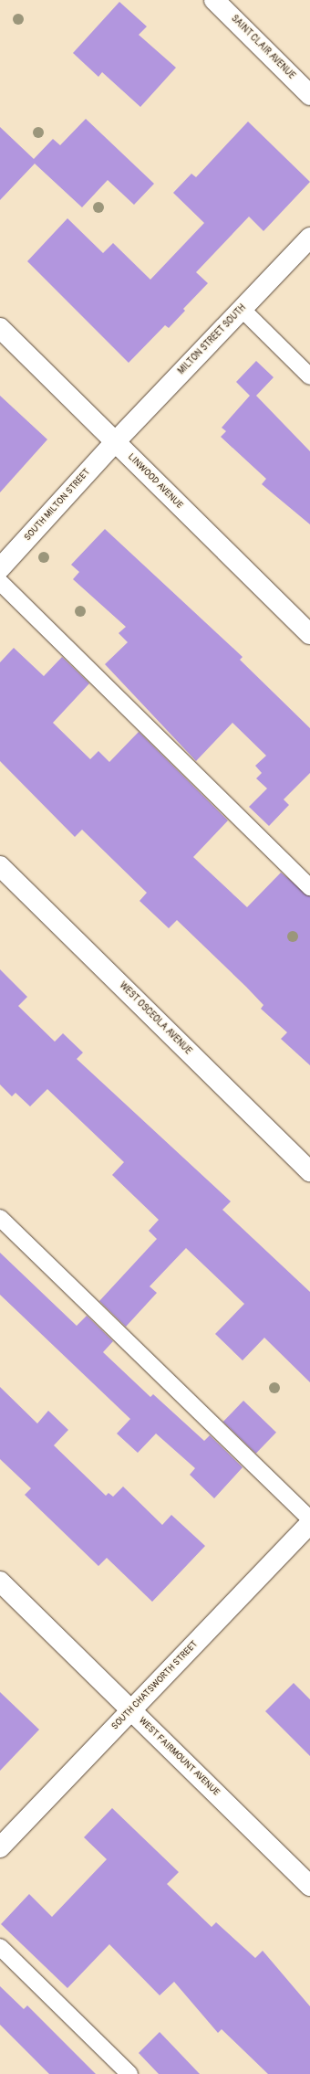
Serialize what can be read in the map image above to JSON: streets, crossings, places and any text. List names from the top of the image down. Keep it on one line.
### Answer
{"streets":{"street":["SAINT CLAIR AVENUE","MILTON STREET SOUTH","LINWOOD AVENUE","SOUTH MILTON STREET","WEST OSCEOLA AVENUE","SOUTH CHATSWORTH STREET","WEST FAIRMOUNT AVENUE"]},"crossings":[["MILTON STREET SOUTH","LINWOOD AVENUE"],["MILTON STREET SOUTH","SOUTH MILTON STREET"],["LINWOOD AVENUE","SOUTH MILTON STREET"],["SOUTH CHATSWORTH STREET","WEST FAIRMOUNT AVENUE"]]}
